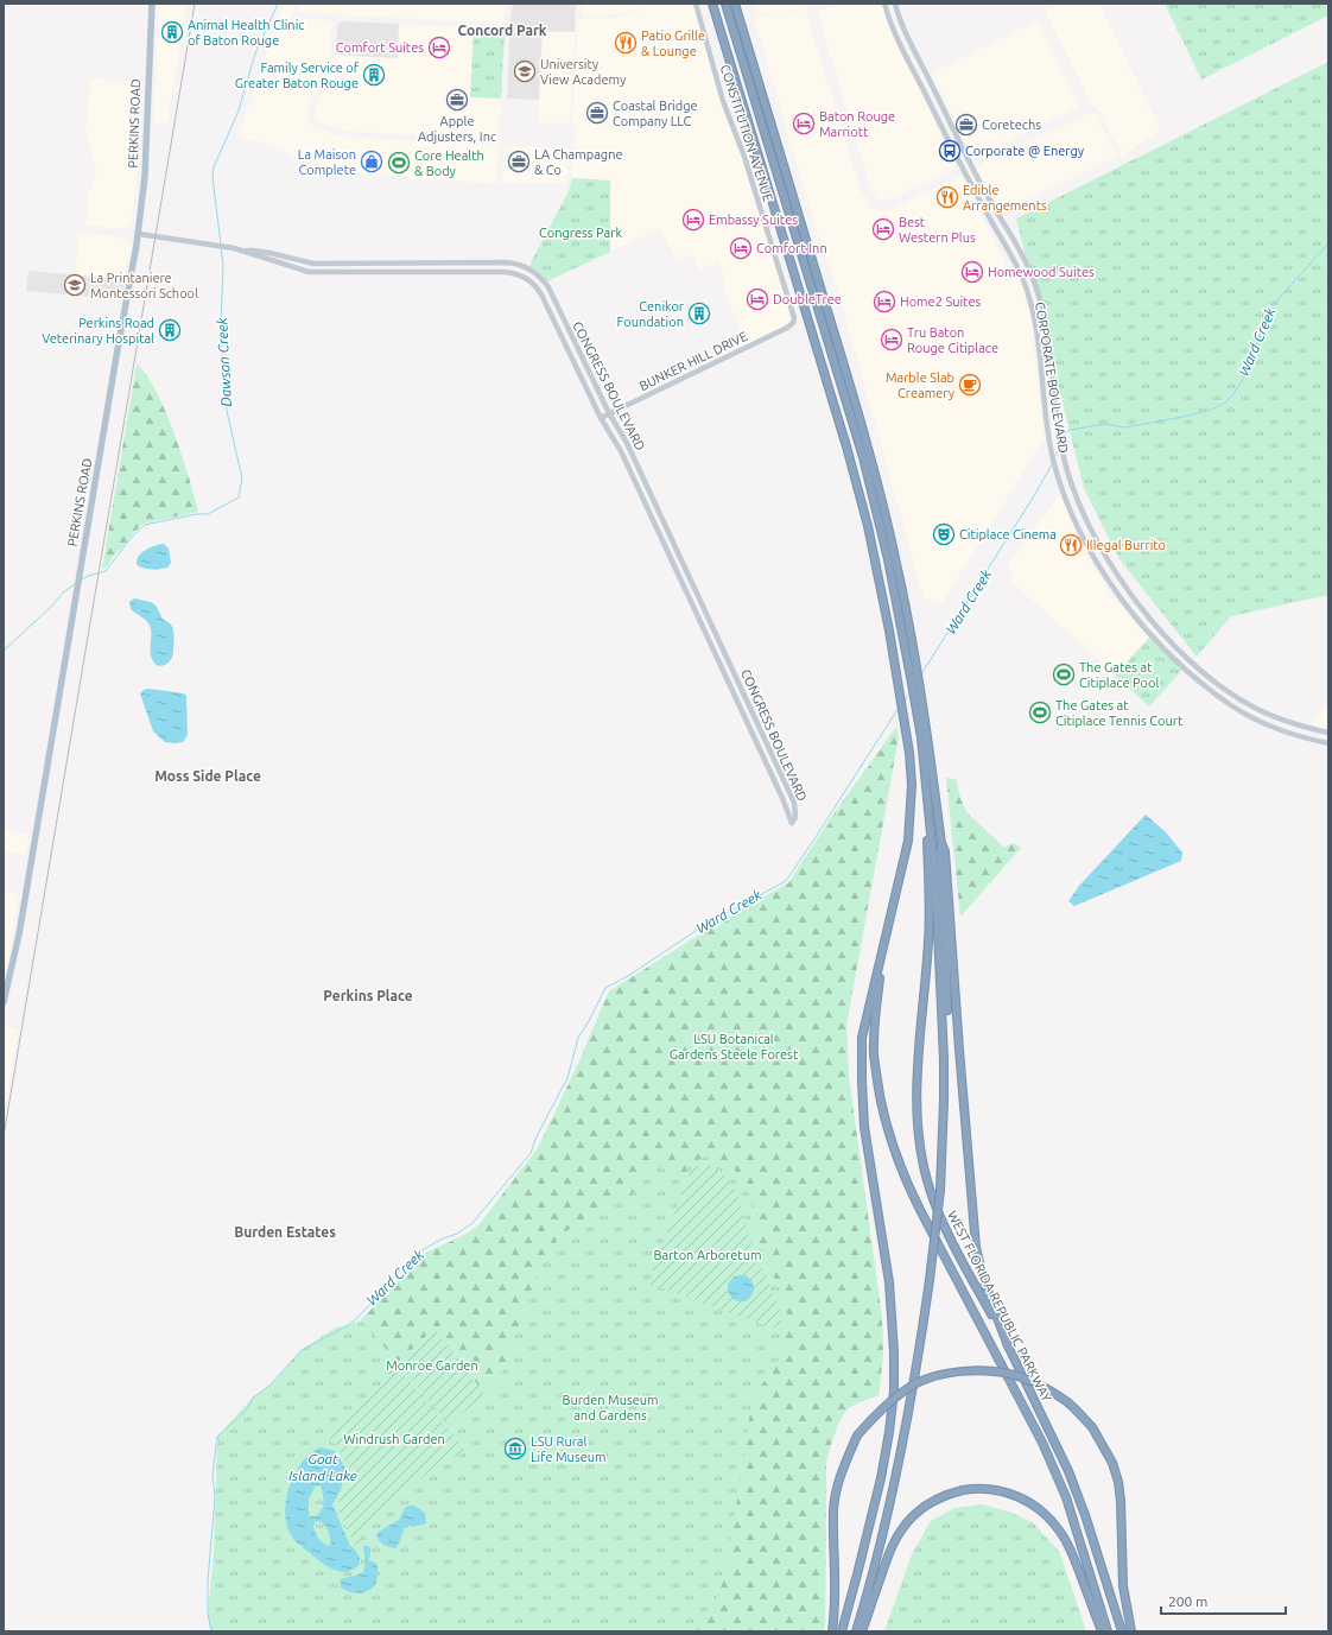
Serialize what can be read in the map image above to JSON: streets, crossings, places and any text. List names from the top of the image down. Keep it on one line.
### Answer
{"streets":{"highway":["WEST FLORIDA REPUBLIC PARKWAY"],"main road":["PERKINS ROAD"],"street":["CONSTITUTION AVENUE","BUNKER HILL DRIVE","CORPORATE BOULEVARD","CONGRESS BOULEVARD"]},"crossings":[["PERKINS ROAD","CONGRESS BOULEVARD"],["CONSTITUTION AVENUE","BUNKER HILL DRIVE"],["BUNKER HILL DRIVE","CONGRESS BOULEVARD"]],"districts":["Concord Park","Moss Side Place","Perkins Place","Burden Estates"],"water":["Ward Creek","Dawson Creek","Goat Island Lake"],"parks":["Congress Park","LSU Botanical Gardens Steele Forest","Barton Arboretum","Monroe Garden","Burden Museum and Gardens","Windrush Garden"],"places":{"building":["Animal Health Clinic of Baton Rouge","Family Service of Greater Baton Rouge","Cenikor Foundation","Perkins Road Veterinary Hospital"],"restaurant":["Patio Grille & Lounge","Edible Arrangements","Illegal Burrito"],"hotel":["Comfort Suites","Baton Rouge Marriott","Embassy Suites","Best Western Plus","Comfort Inn","Homewood Suites","DoubleTree","Home2 Suites","Tru Baton Rouge Citiplace"],"school or university":["University View Academy","La Printaniere Montessori School"],"office":["Apple Adjusters, Inc","Coastal Bridge Company LLC","Coretechs","LA Champagne & Co"],"bus stop":["Corporate @ Energy"],"shop":["La Maison Complete"],"sports":["Core Health & Body","The Gates at Citiplace Pool","The Gates at Citiplace Tennis Court"],"cafe":["Marble Slab Creamery"],"theatre":["Citiplace Cinema"],"museum":["LSU Rural Life Museum"]},"scale_bar":"200 m"}
